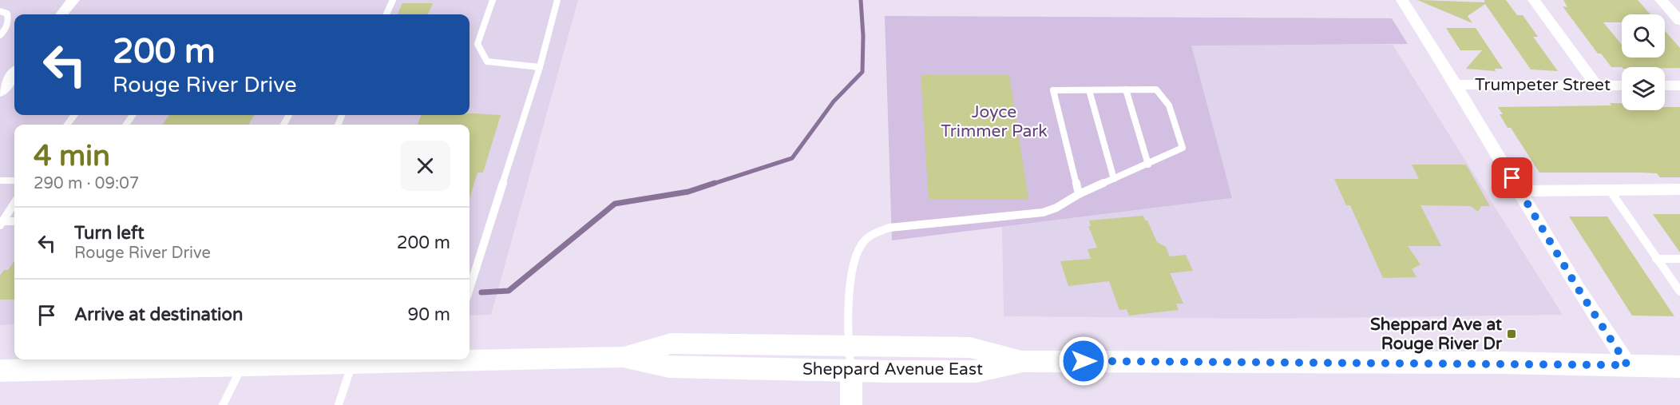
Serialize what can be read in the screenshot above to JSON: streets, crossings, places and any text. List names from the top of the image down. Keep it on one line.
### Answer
{"streets":{"main road":["Sheppard Avenue East"],"street":["Trumpeter Street"]},"parks":["Joyce Trimmer Park"],"places":{"transit":["Sheppard Ave at Rouge River Dr"]},"page":{"turn":["200 m","Rouge River Drive"],"heading":["4 min","290 m · 09:07"],"list":[{"name":"Turn left","note":"Rouge River Drive","value":"200 m"},{"name":"Arrive at destination","value":"90 m"}]}}
